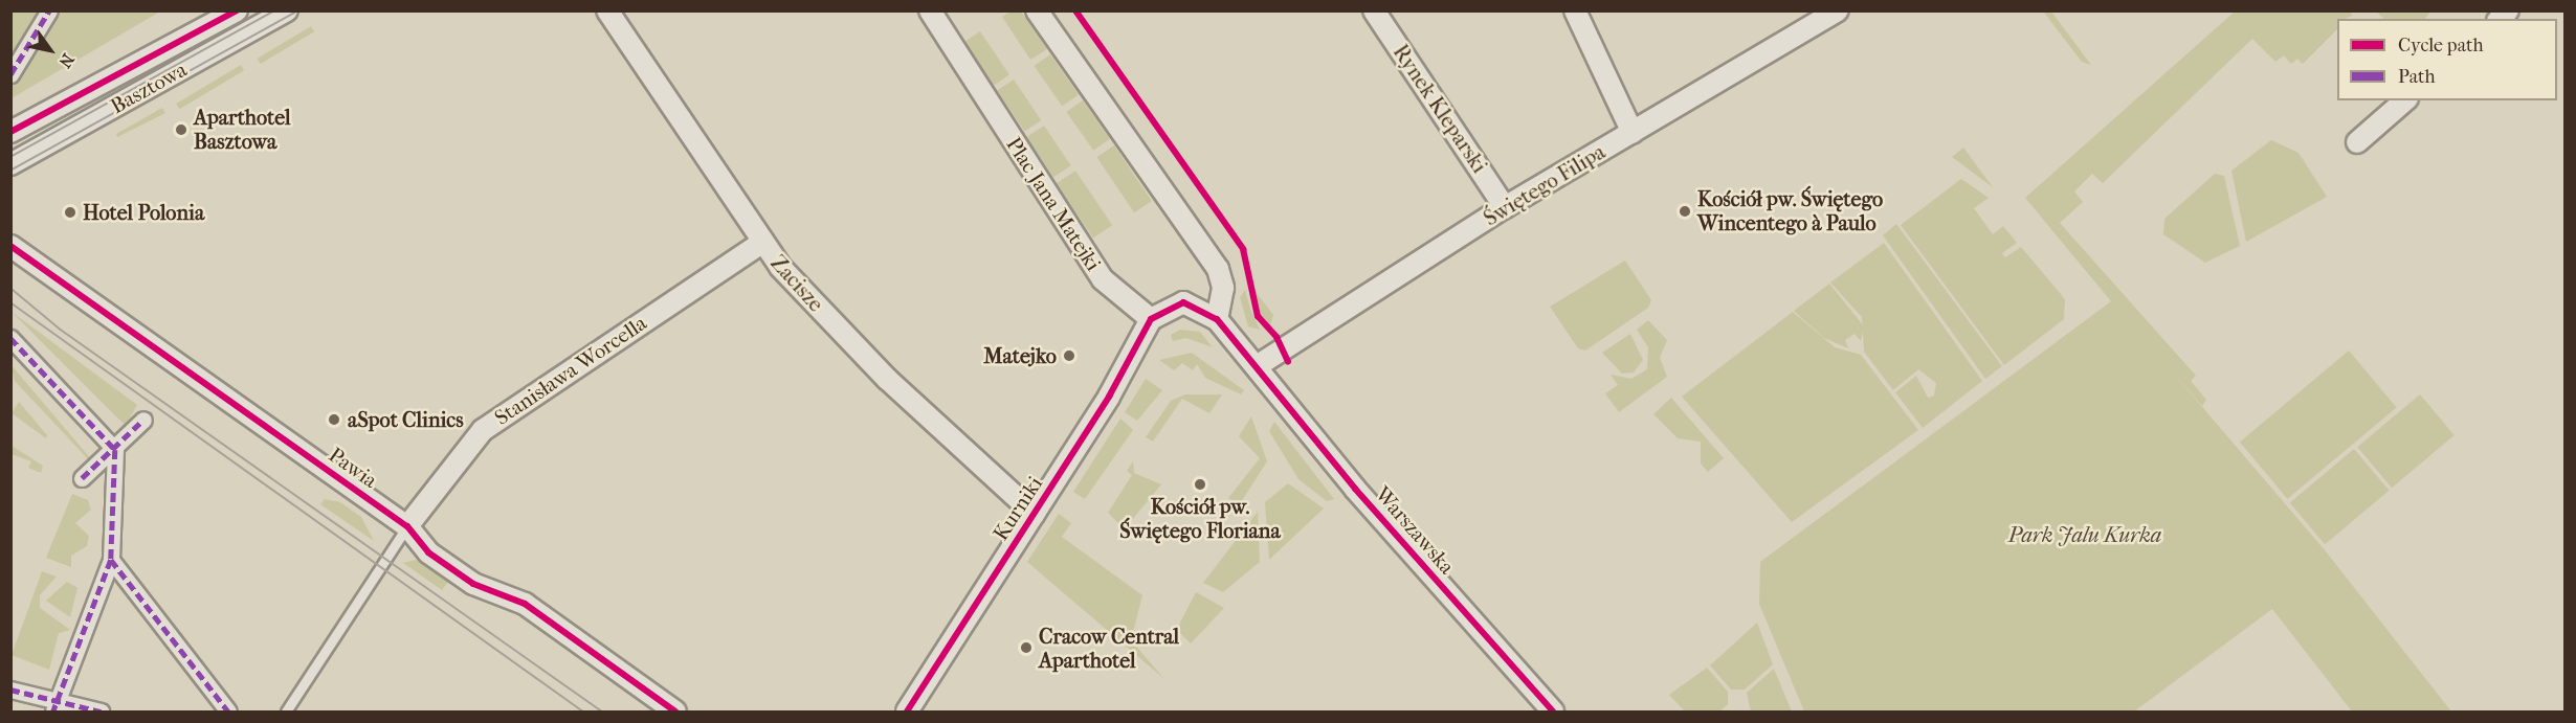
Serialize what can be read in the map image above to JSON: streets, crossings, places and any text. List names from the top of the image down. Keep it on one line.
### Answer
{"streets":{"street":["Basztowa","Rynek Kleparski","Świętego Filipa","Plac Jana Matejki","Zacisze","Stanisława Worcella","Pawia","Kurniki","Warszawska"]},"crossings":[["Rynek Kleparski","Świętego Filipa"],["Świętego Filipa","Warszawska"],["Plac Jana Matejki","Kurniki"],["Zacisze","Stanisława Worcella"],["Zacisze","Kurniki"],["Stanisława Worcella","Pawia"]],"parks":["Park Jalu Kurka"],"places":["Aparthotel Basztowa","Kościół pw. Świętego Wincentego à Paulo","Hotel Polonia","Matejko","aSpot Clinics","Kościół pw. Świętego Floriana","Cracow Central Aparthotel"],"legend":["Cycle path","Path"],"north":"bottom right"}
